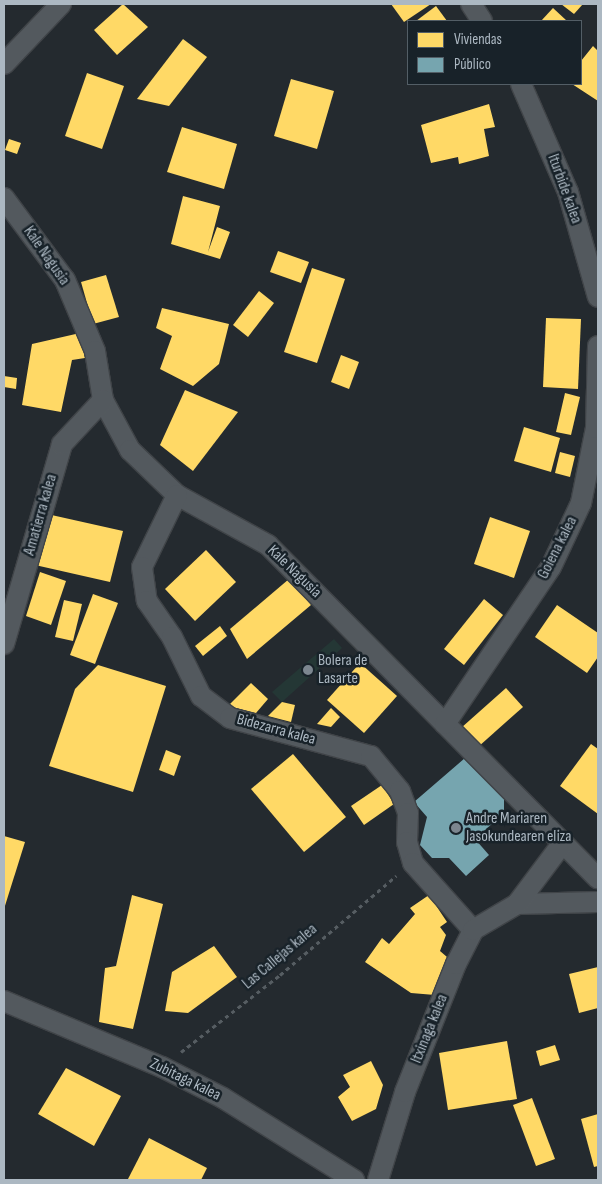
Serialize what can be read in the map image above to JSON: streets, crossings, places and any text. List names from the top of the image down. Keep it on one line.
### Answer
{"streets":{"street":["Iturbide kalea","Kale Nagusia","Amatierra kalea","Goiena kalea","Bidezarra kalea","Itxinaga kalea","Zubitaga kalea"],"path":["Las Callejas kalea"]},"crossings":[["Kale Nagusia","Amatierra kalea"],["Kale Nagusia","Goiena kalea"],["Kale Nagusia","Bidezarra kalea"],["Bidezarra kalea","Las Callejas kalea"],["Bidezarra kalea","Itxinaga kalea"],["Las Callejas kalea","Zubitaga kalea"]],"places":["Bolera de Lasarte","Andre Mariaren Jasokundearen eliza"],"legend":["Viviendas","Público"]}
